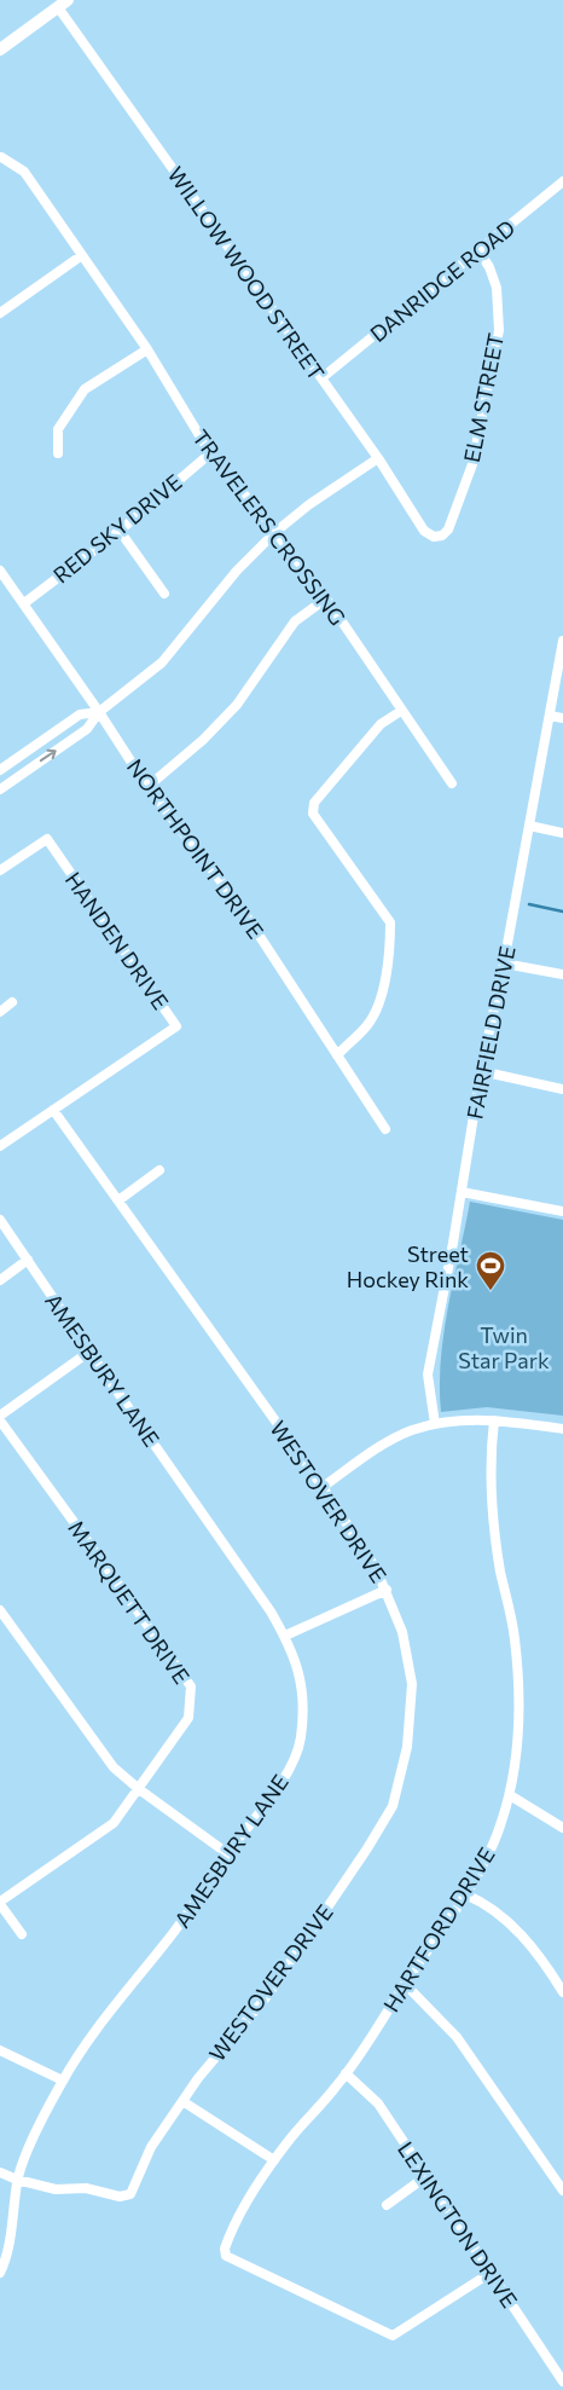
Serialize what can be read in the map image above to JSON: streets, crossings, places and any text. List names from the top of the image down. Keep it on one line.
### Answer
{"streets":{"street":["WILLOW WOOD STREET","DANRIDGE ROAD","ELM STREET","TRAVELERS CROSSING","RED SKY DRIVE","NORTHPOINT DRIVE","HANDEN DRIVE","FAIRFIELD DRIVE","AMESBURY LANE","WESTOVER DRIVE","MARQUETT DRIVE","HARTFORD DRIVE","LEXINGTON DRIVE"]},"crossings":[["WILLOW WOOD STREET","DANRIDGE ROAD"],["WILLOW WOOD STREET","ELM STREET"],["DANRIDGE ROAD","ELM STREET"],["TRAVELERS CROSSING","RED SKY DRIVE"],["RED SKY DRIVE","NORTHPOINT DRIVE"],["HANDEN DRIVE","WESTOVER DRIVE"],["AMESBURY LANE","WESTOVER DRIVE"],["HARTFORD DRIVE","LEXINGTON DRIVE"]],"parks":["Twin Star Park"],"places":{"sports":["Street Hockey Rink"]}}
